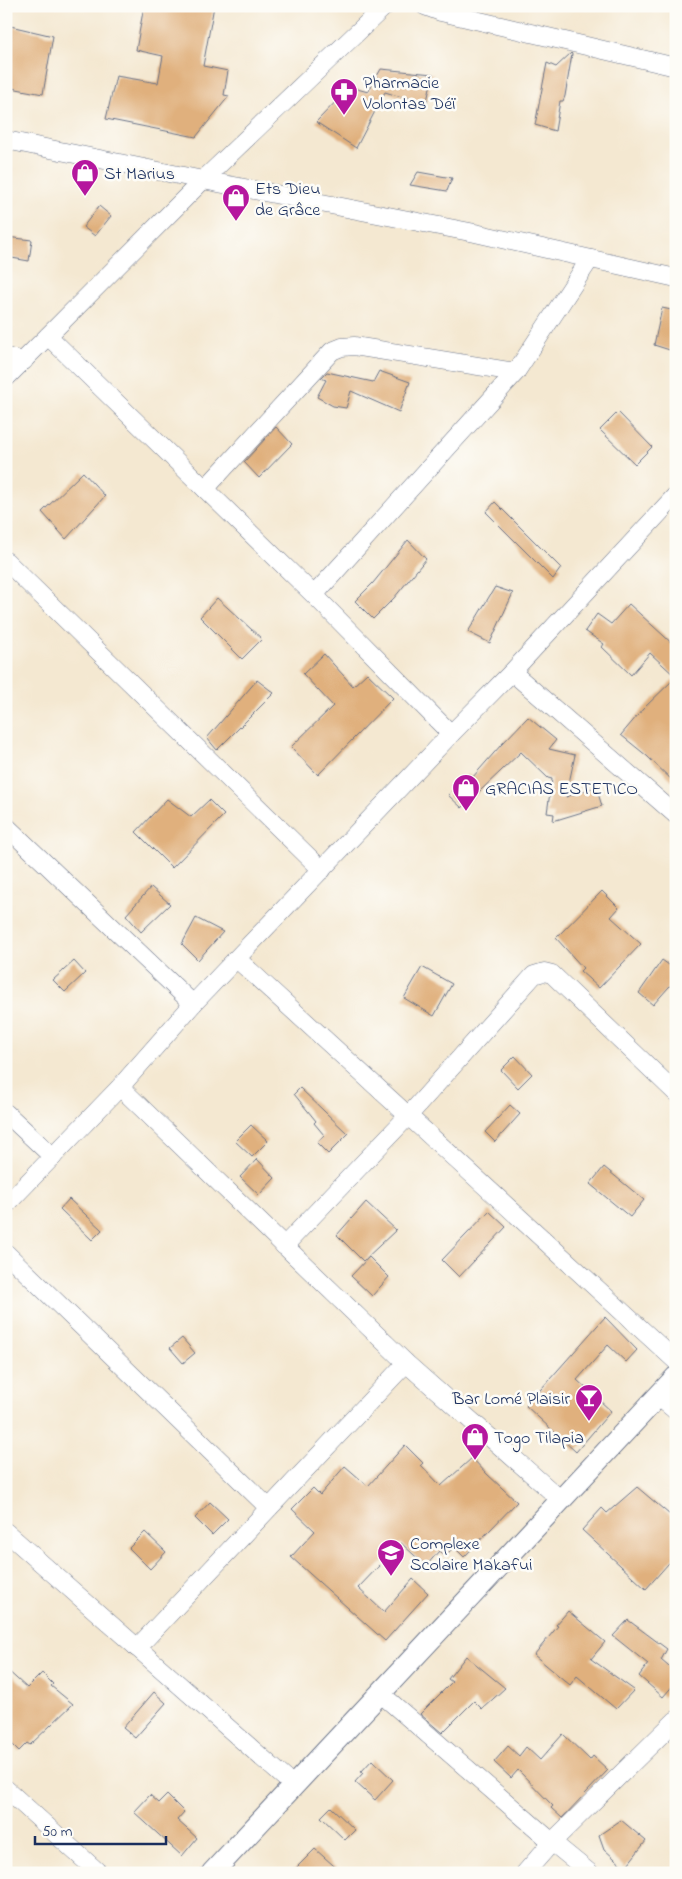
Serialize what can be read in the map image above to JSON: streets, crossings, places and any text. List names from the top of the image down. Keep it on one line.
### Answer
{"places":{"pharmacy":["Pharmacie Volontas Déï"],"shop":["St Marius","Ets Dieu de Grâce","GRACIAS ESTETICO","Togo Tilapia"],"bar":["Bar Lomé Plaisir"],"school or university":["Complexe Scolaire Makafui"]},"scale_bar":"50 m"}
